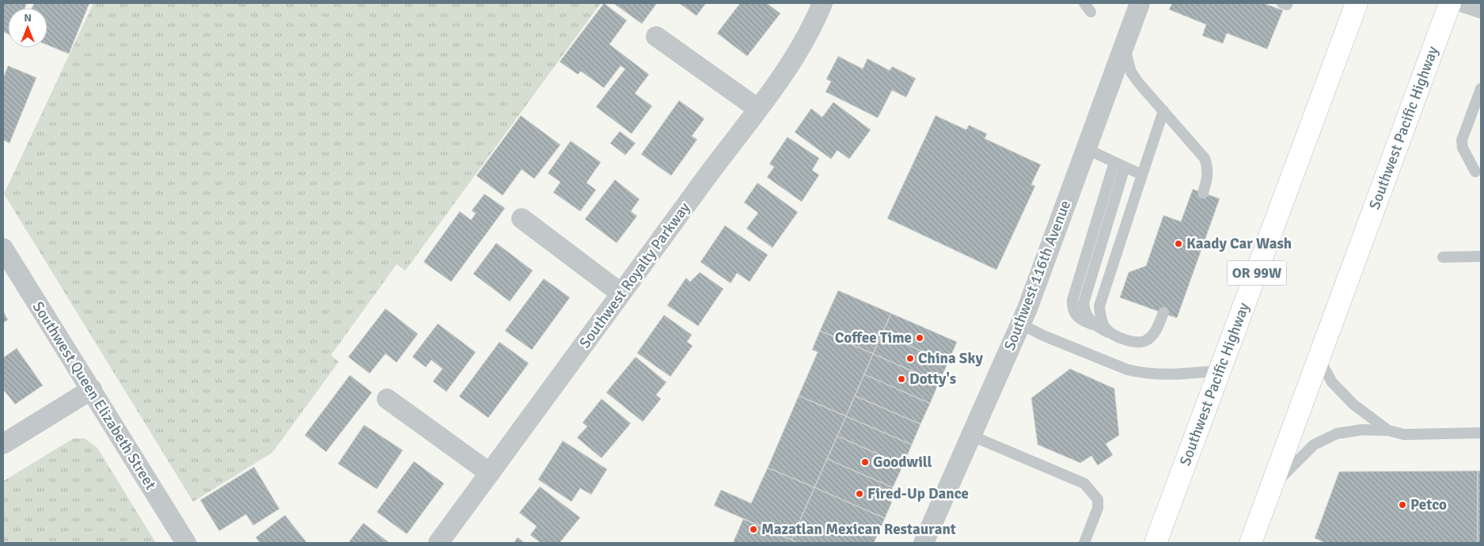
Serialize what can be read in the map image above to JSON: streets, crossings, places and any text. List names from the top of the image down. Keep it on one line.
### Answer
{"streets":{"highway":["Southwest Pacific Highway","OR 99W"],"street":["Southwest Royalty Parkway","Southwest 116th Avenue","Southwest Queen Elizabeth Street"]},"places":["Kaady Car Wash","Coffee Time","China Sky","Dotty's","Goodwill","Fired-Up Dance","Petco","Mazatlan Mexican Restaurant"],"north":"top"}
